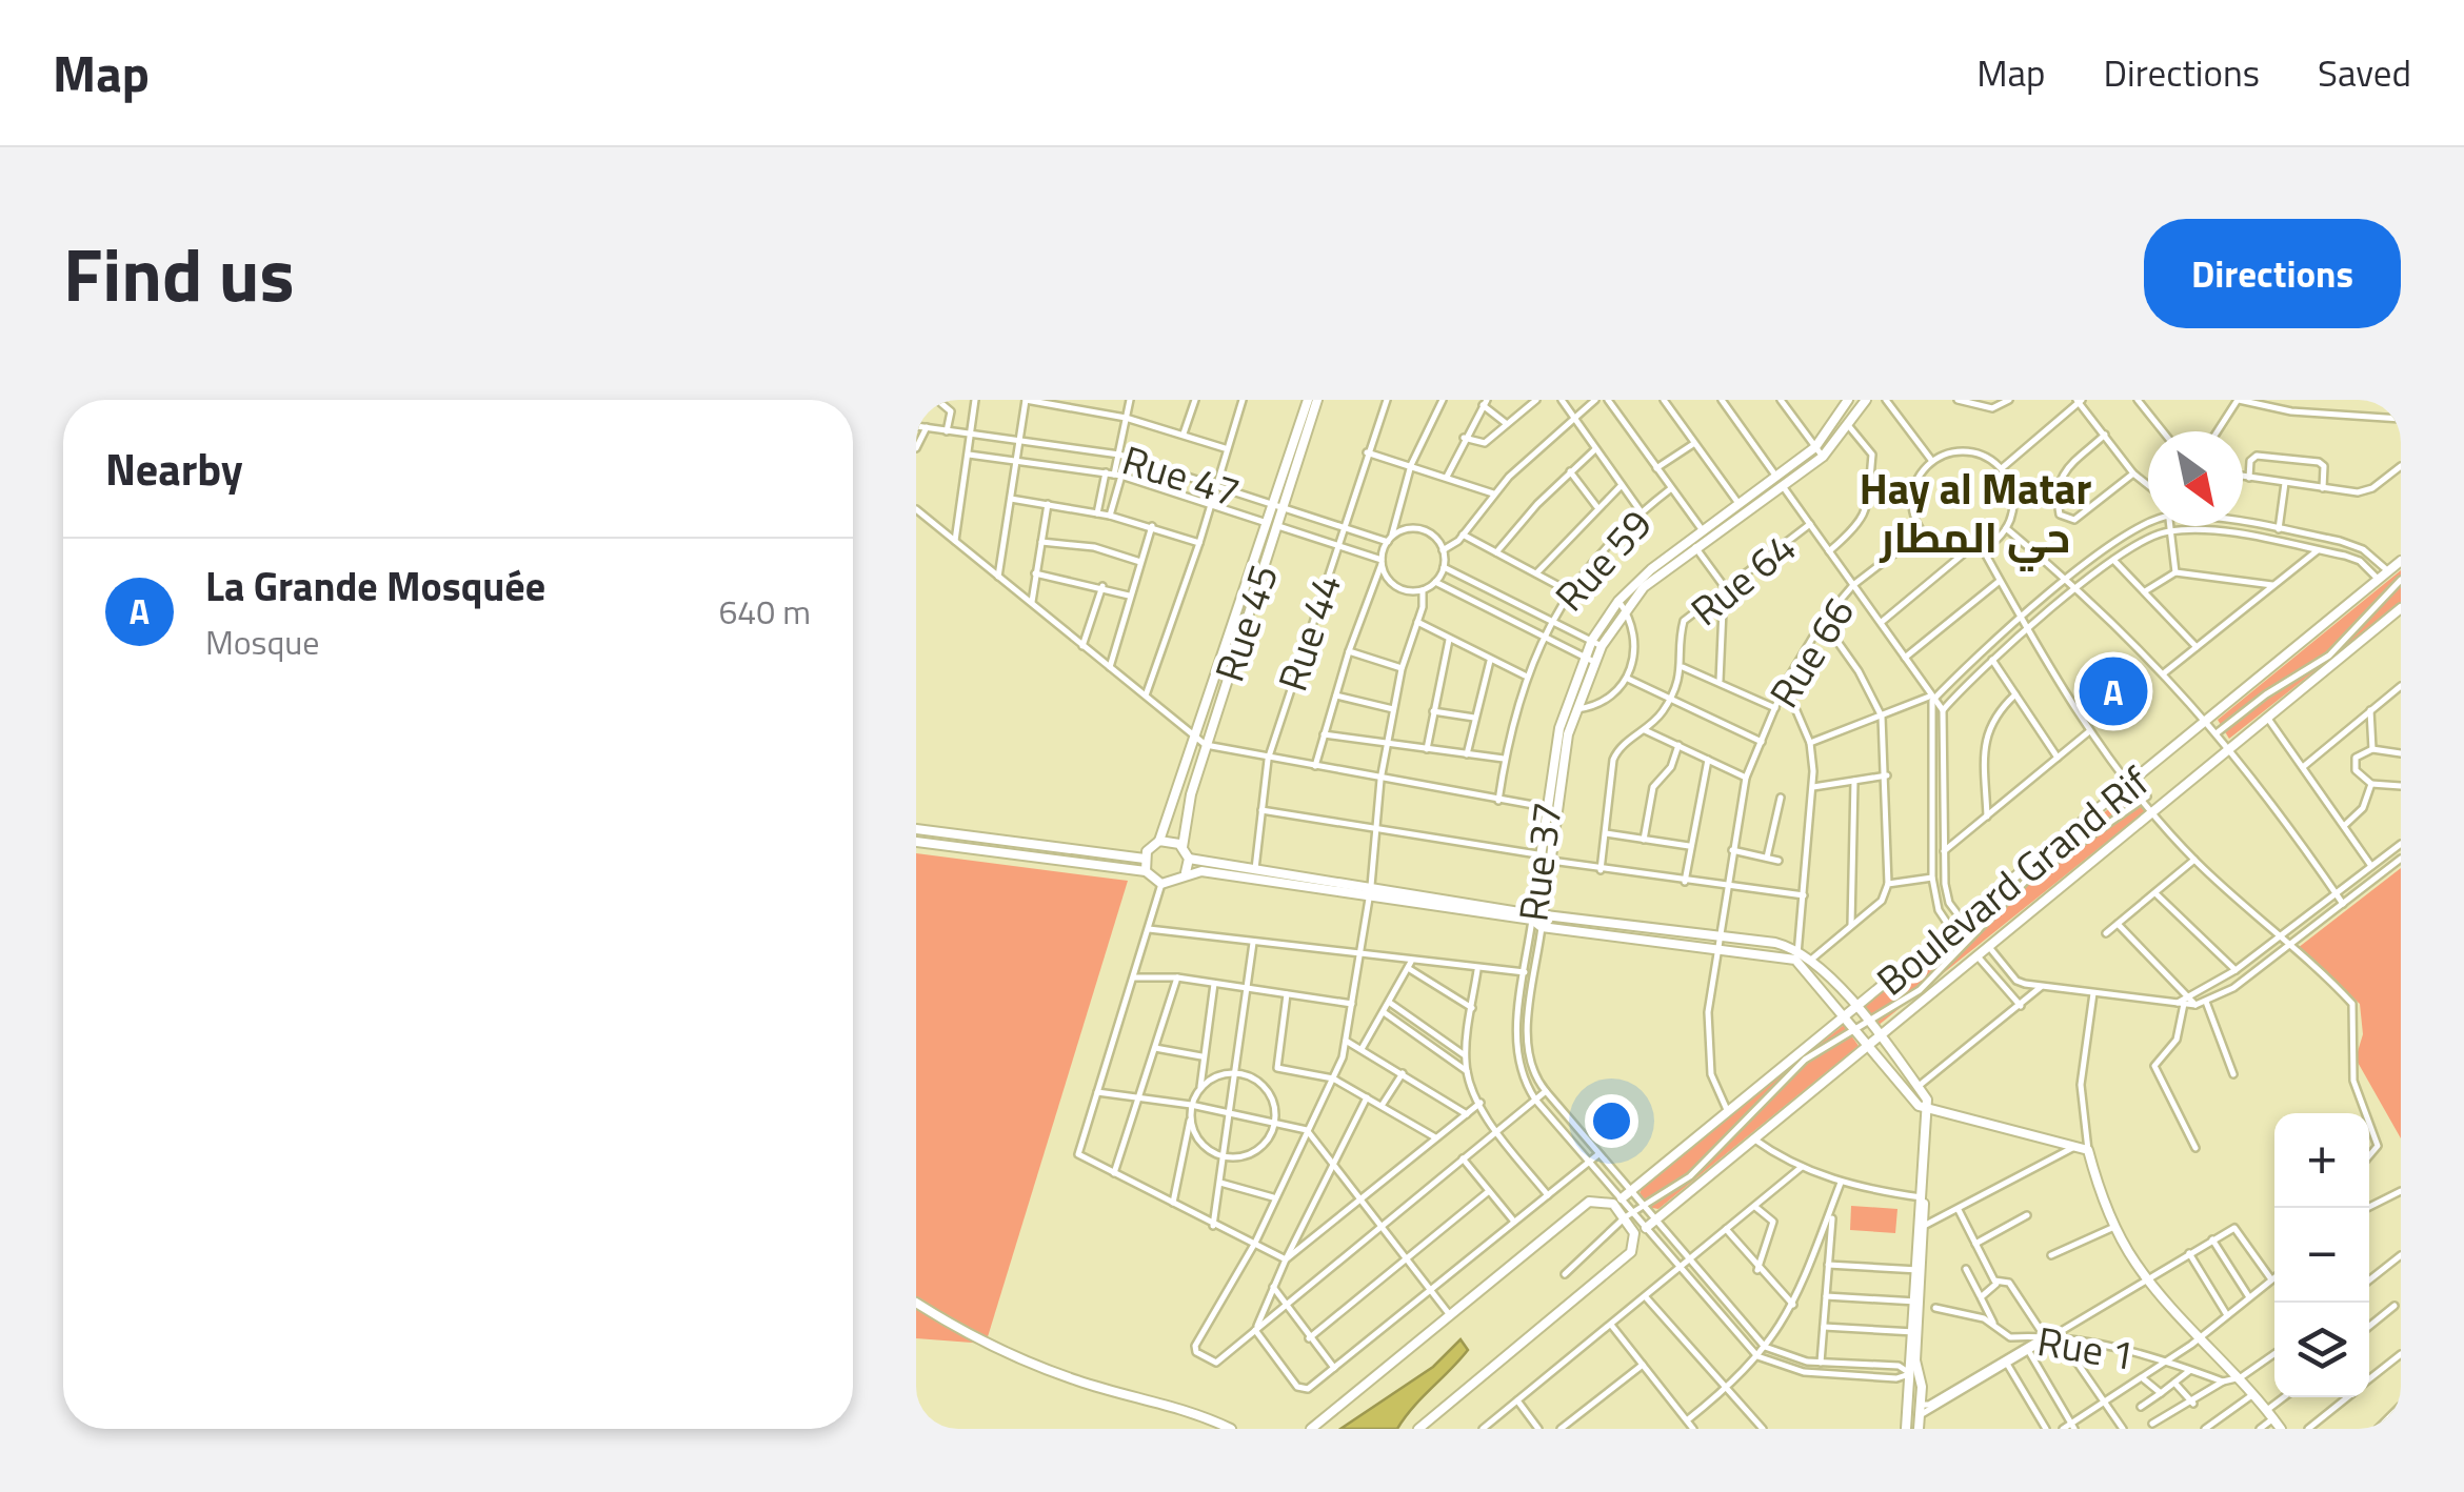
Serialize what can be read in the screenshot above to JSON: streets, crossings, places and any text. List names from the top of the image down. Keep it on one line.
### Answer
{"streets":{"street":["Rue 47","Rue 59","Rue 64","Rue 45","Rue 44","Rue 66","Rue 37","Boulevard Grand Rif","Rue 1"]},"crossings":[["Rue 47","Rue 45"],["Rue 47","Rue 44"],["Rue 66","Boulevard Grand Rif"],["Rue 37","Boulevard Grand Rif"]],"districts":["Hay al Matar حي المطار"],"north":"bottom right","page":{"header":"Map","nav":["Map","Directions","Saved"],"title":"Find us","buttons":"Directions","heading":"Nearby","list":[{"mark":"A","name":"La Grande Mosquée","note":"Mosque","value":"640 m"}],"pins":"A","map_buttons":["+","−"]}}
